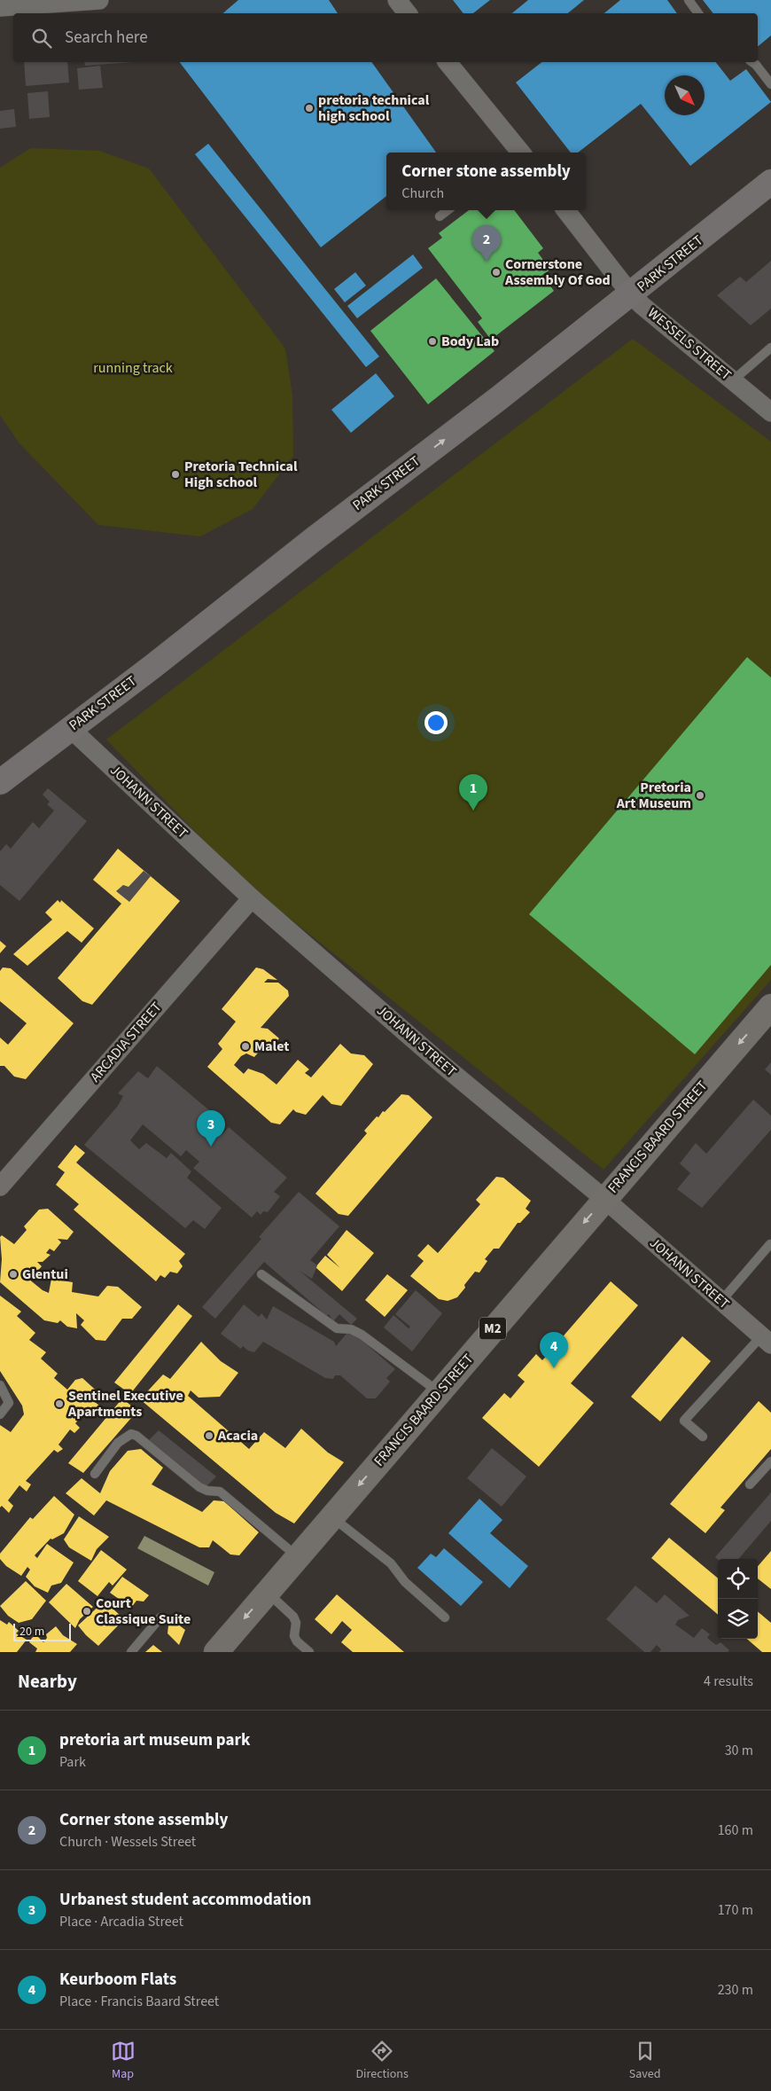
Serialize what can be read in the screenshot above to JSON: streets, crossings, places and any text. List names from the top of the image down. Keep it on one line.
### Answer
{"streets":{"main road":["FRANCIS BAARD STREET","M2"],"street":["PARK STREET","WESSELS STREET","JOHANN STREET","ARCADIA STREET"]},"crossings":[["PARK STREET","WESSELS STREET"],["PARK STREET","JOHANN STREET"],["JOHANN STREET","ARCADIA STREET"],["JOHANN STREET","FRANCIS BAARD STREET"]],"one_way":["FRANCIS BAARD STREET"],"parks":["running track"],"places":["pretoria technical high school","Cornerstone Assembly Of God","Body Lab","Pretoria Technical High school","Pretoria Art Museum","Malet","Glentui","Sentinel Executive Apartments","Acacia","Court Classique Suite"],"scale_bar":"20 m","north":"bottom right","page":{"search":"Search here","popup":["Corner stone assembly","Church"],"pins":["2","1","3","4"],"scale":"20 m","heading":["Nearby","4 results"],"list":[{"mark":"1","name":"pretoria art museum park","note":"Park","value":"30 m"},{"mark":"2","name":"Corner stone assembly","note":"Church · Wessels Street","value":"160 m"},{"mark":"3","name":"Urbanest student accommodation","note":"Place · Arcadia Street","value":"170 m"},{"mark":"4","name":"Keurboom Flats","note":"Place · Francis Baard Street","value":"230 m"}],"nav":["Map","Directions","Saved"]}}
